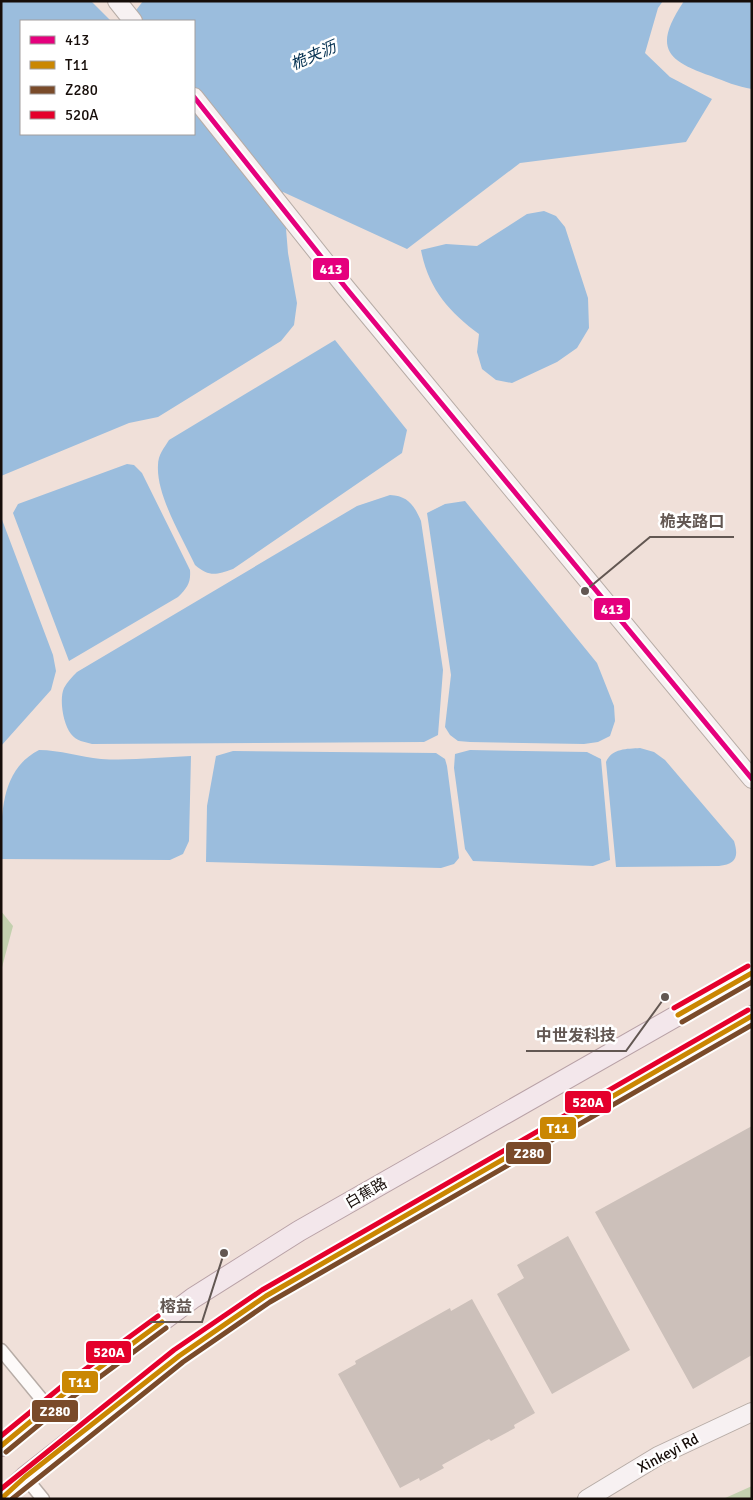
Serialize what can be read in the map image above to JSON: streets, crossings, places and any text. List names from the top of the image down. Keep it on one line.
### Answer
{"streets":{"main road":["白蕉路"],"street":["Xinkeyi Rd"]},"water":["桅夹沥"],"places":["桅夹路口","中世发科技","榕益"],"lines":["transit line 413","transit line 520A","transit line T11","transit line Z280"],"legend":["413","T11","Z280","520A"]}
